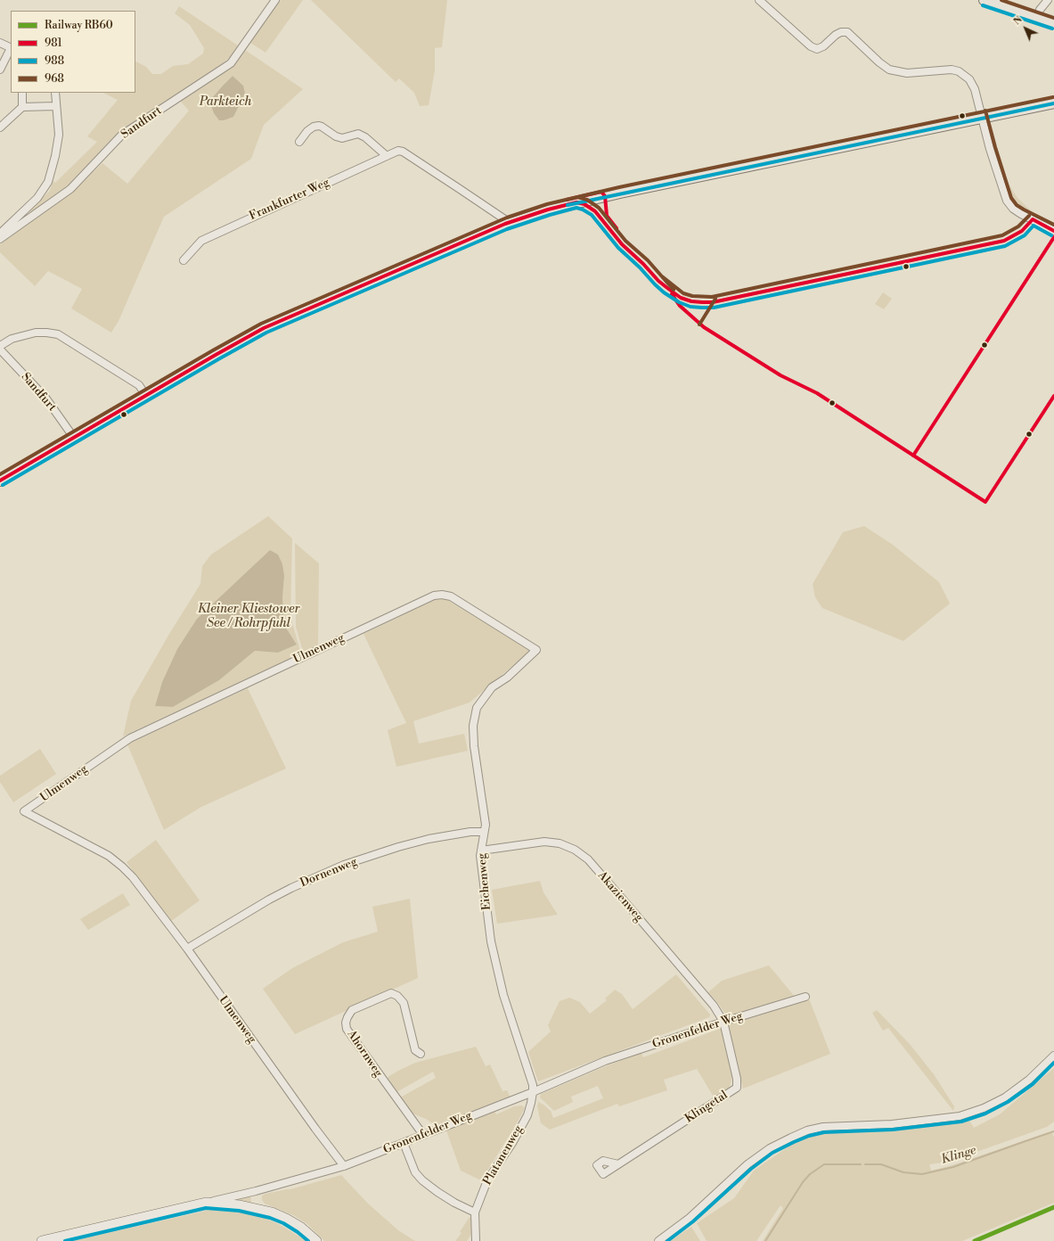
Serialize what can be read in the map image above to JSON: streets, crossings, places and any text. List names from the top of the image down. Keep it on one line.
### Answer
{"streets":{"main road":["Gronenfelder Weg"],"street":["Sandfurt","Frankfurter Weg","Ulmenweg","Dornenweg","Eichenweg","Akazienweg","Ahornweg","Klingetal","Platanenweg"]},"crossings":[["Ulmenweg","Dornenweg"],["Ulmenweg","Eichenweg"],["Ulmenweg","Gronenfelder Weg"],["Dornenweg","Eichenweg"],["Eichenweg","Akazienweg"],["Eichenweg","Gronenfelder Weg"],["Eichenweg","Platanenweg"],["Akazienweg","Gronenfelder Weg"],["Akazienweg","Klingetal"],["Gronenfelder Weg","Ahornweg"],["Gronenfelder Weg","Klingetal"],["Gronenfelder Weg","Platanenweg"]],"water":["Parkteich","Kleiner Kliestower See / Rohrpfuhl","Klinge"],"lines":["transit line 968","transit line 988","transit line 981","rail line RB60"],"legend":["Railway RB60","981","988","968"],"north":"top left"}
